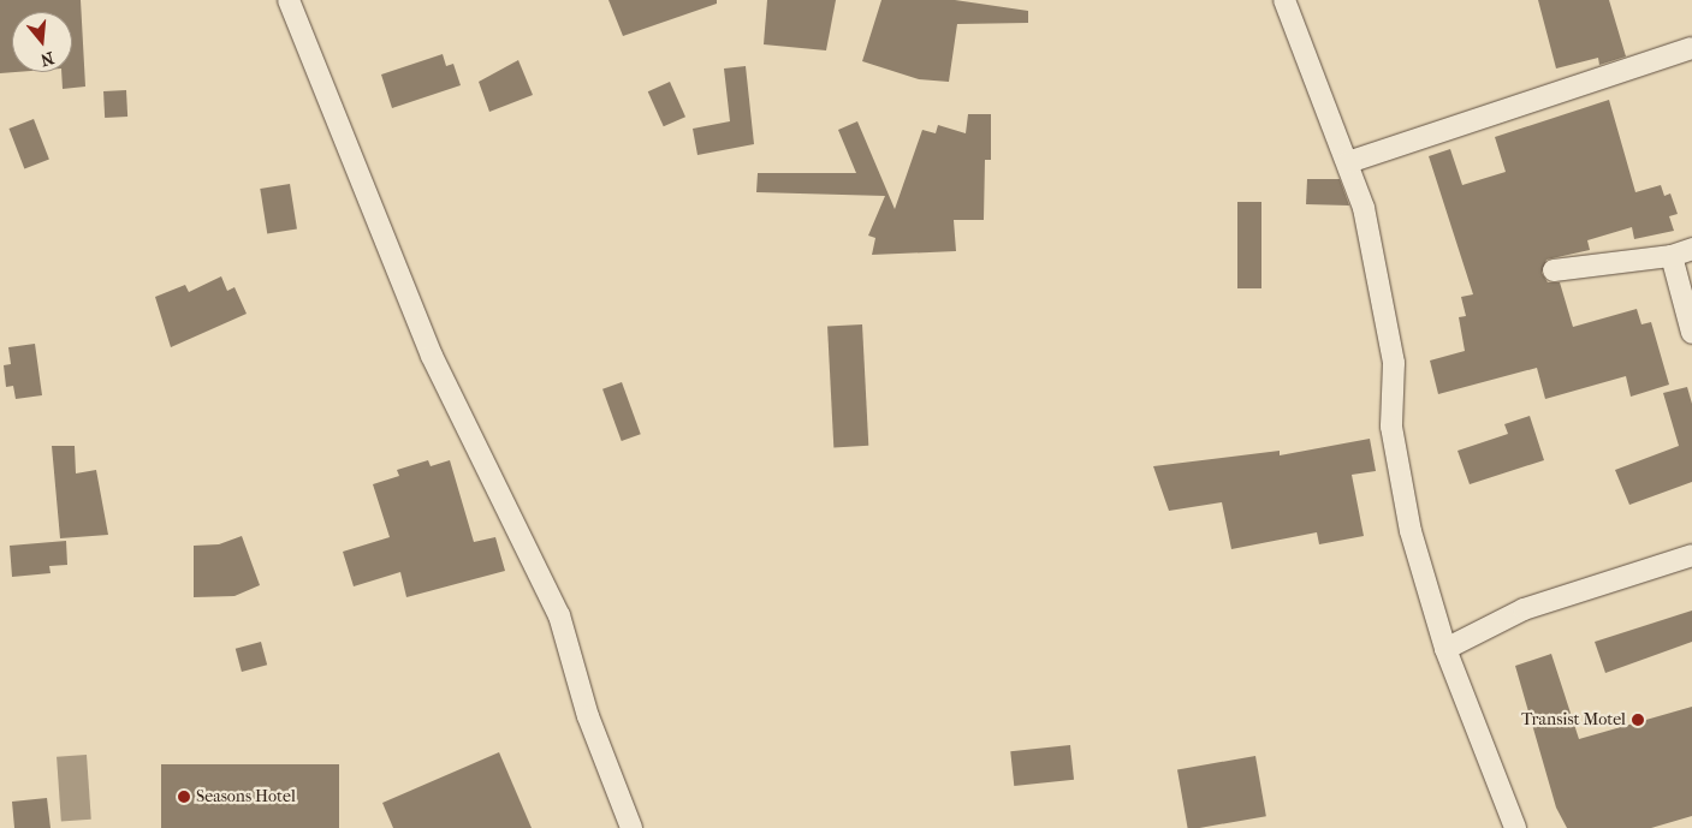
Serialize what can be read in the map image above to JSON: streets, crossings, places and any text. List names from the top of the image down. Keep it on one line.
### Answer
{"places":["Transist Motel","Seasons Hotel"],"north":"bottom"}
